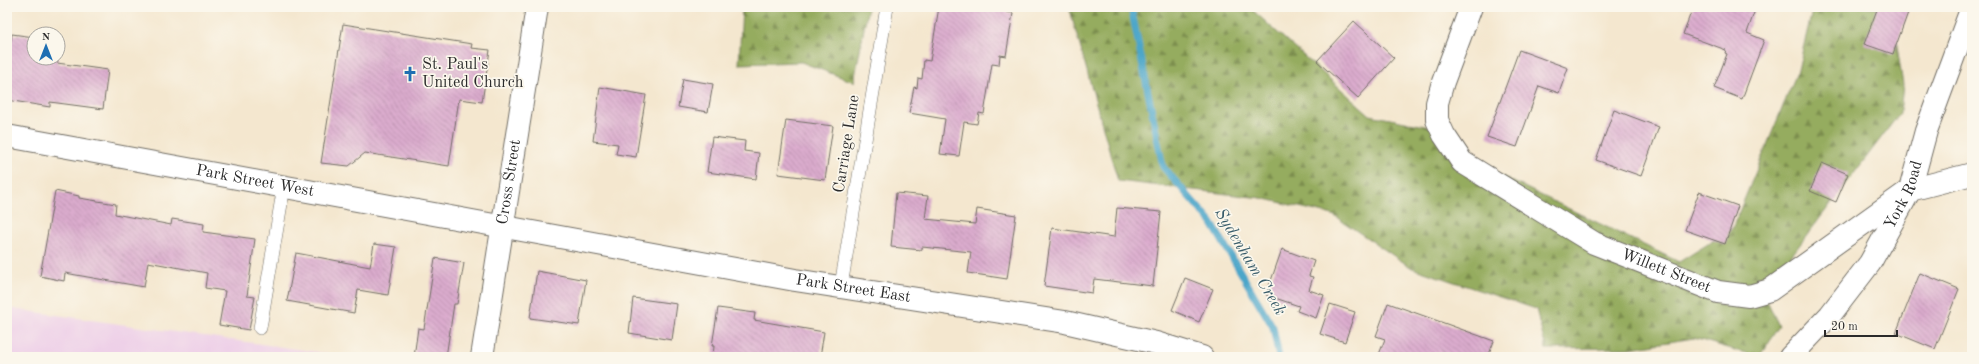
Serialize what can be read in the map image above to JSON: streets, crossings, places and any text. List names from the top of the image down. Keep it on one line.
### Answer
{"streets":{"street":["Park Street West","Cross Street","York Road","Willett Street","Park Street East"],"lane":["Carriage Lane"]},"crossings":[["Carriage Lane","Park Street East"],["Park Street West","Cross Street"],["Park Street West","Park Street East"],["Cross Street","Park Street East"],["York Road","Willett Street"]],"water":["Sydenham Creek"],"places":{"church":["St. Paul's United Church"]},"scale_bar":"20 m","north":"top"}
